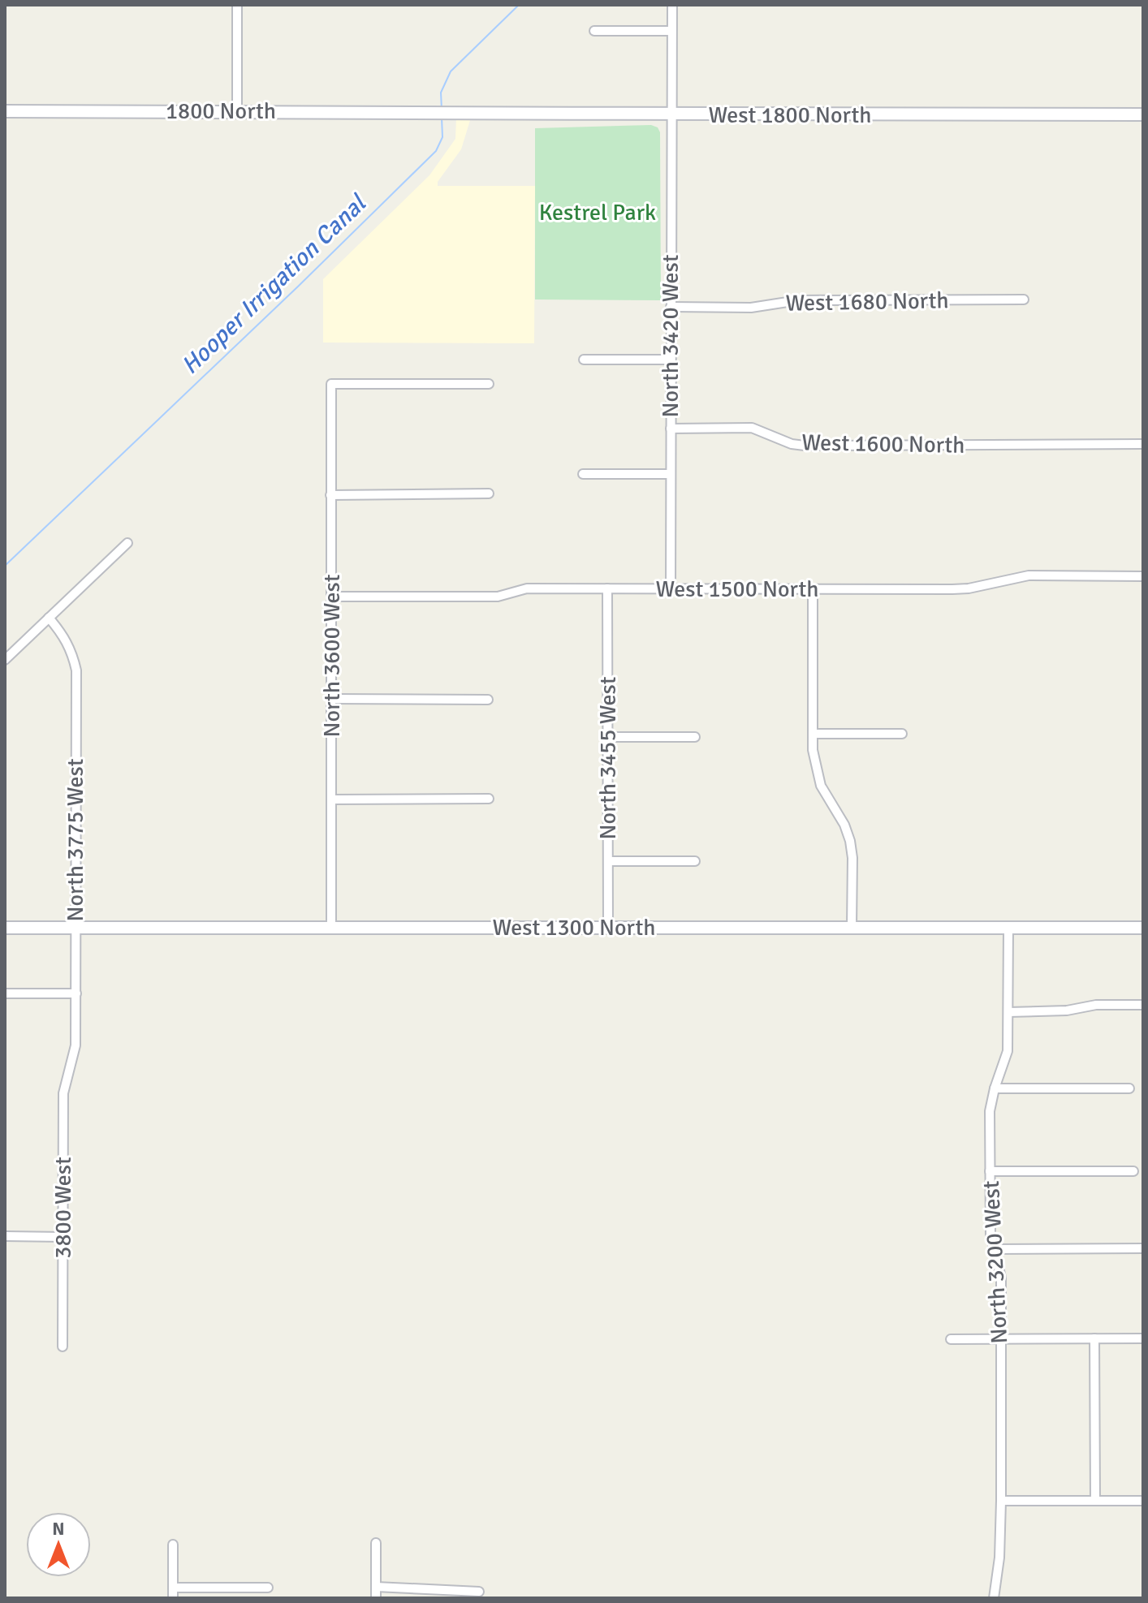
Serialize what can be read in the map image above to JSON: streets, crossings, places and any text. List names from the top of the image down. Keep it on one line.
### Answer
{"streets":{"street":["1800 North","West 1800 North","West 1680 North","North 3420 West","West 1600 North","West 1500 North","North 3600 West","North 3455 West","North 3775 West","West 1300 North","3800 West","North 3200 West"]},"crossings":[["1800 North","West 1800 North"],["West 1800 North","North 3420 West"],["West 1680 North","North 3420 West"],["North 3420 West","West 1600 North"],["North 3420 West","West 1500 North"],["West 1500 North","North 3600 West"],["West 1500 North","North 3455 West"],["North 3600 West","West 1300 North"],["North 3455 West","West 1300 North"],["North 3775 West","West 1300 North"],["North 3775 West","3800 West"],["West 1300 North","North 3200 West"]],"water":["Hooper Irrigation Canal"],"parks":["Kestrel Park"],"north":"top"}
